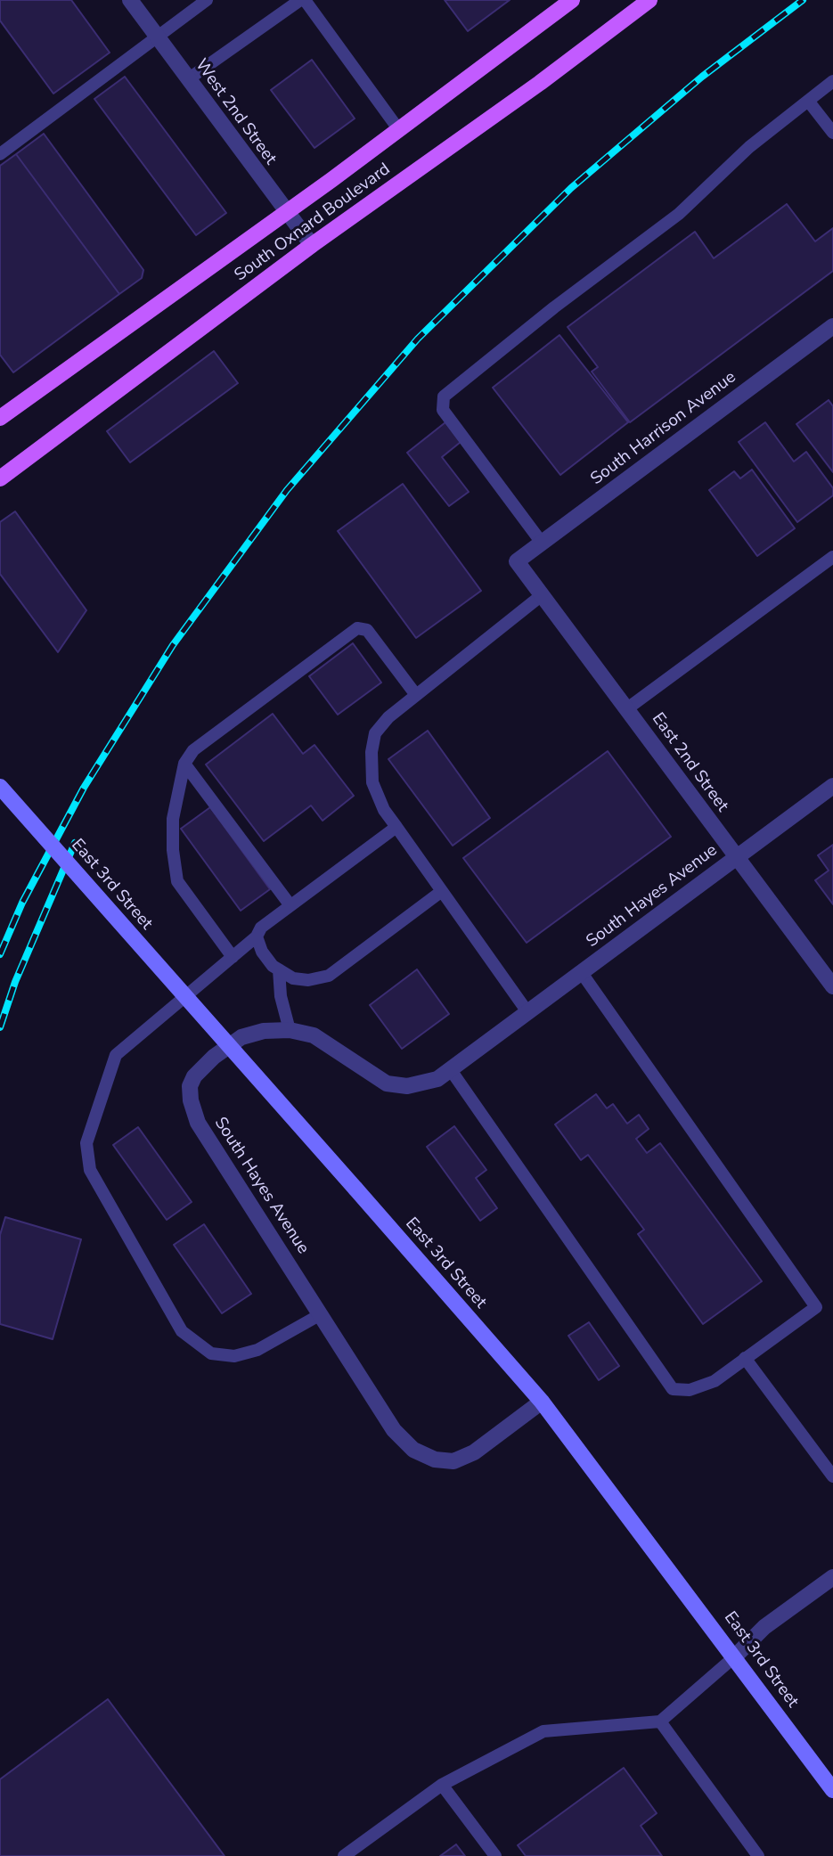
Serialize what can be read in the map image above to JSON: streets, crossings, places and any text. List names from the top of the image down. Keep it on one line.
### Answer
{"streets":{"main road":["South Oxnard Boulevard"],"street":["West 2nd Street","South Harrison Avenue","East 2nd Street","East 3rd Street","South Hayes Avenue"]},"crossings":[["West 2nd Street","South Oxnard Boulevard"],["South Harrison Avenue","East 2nd Street"],["East 2nd Street","South Hayes Avenue"],["East 3rd Street","South Hayes Avenue"]]}
